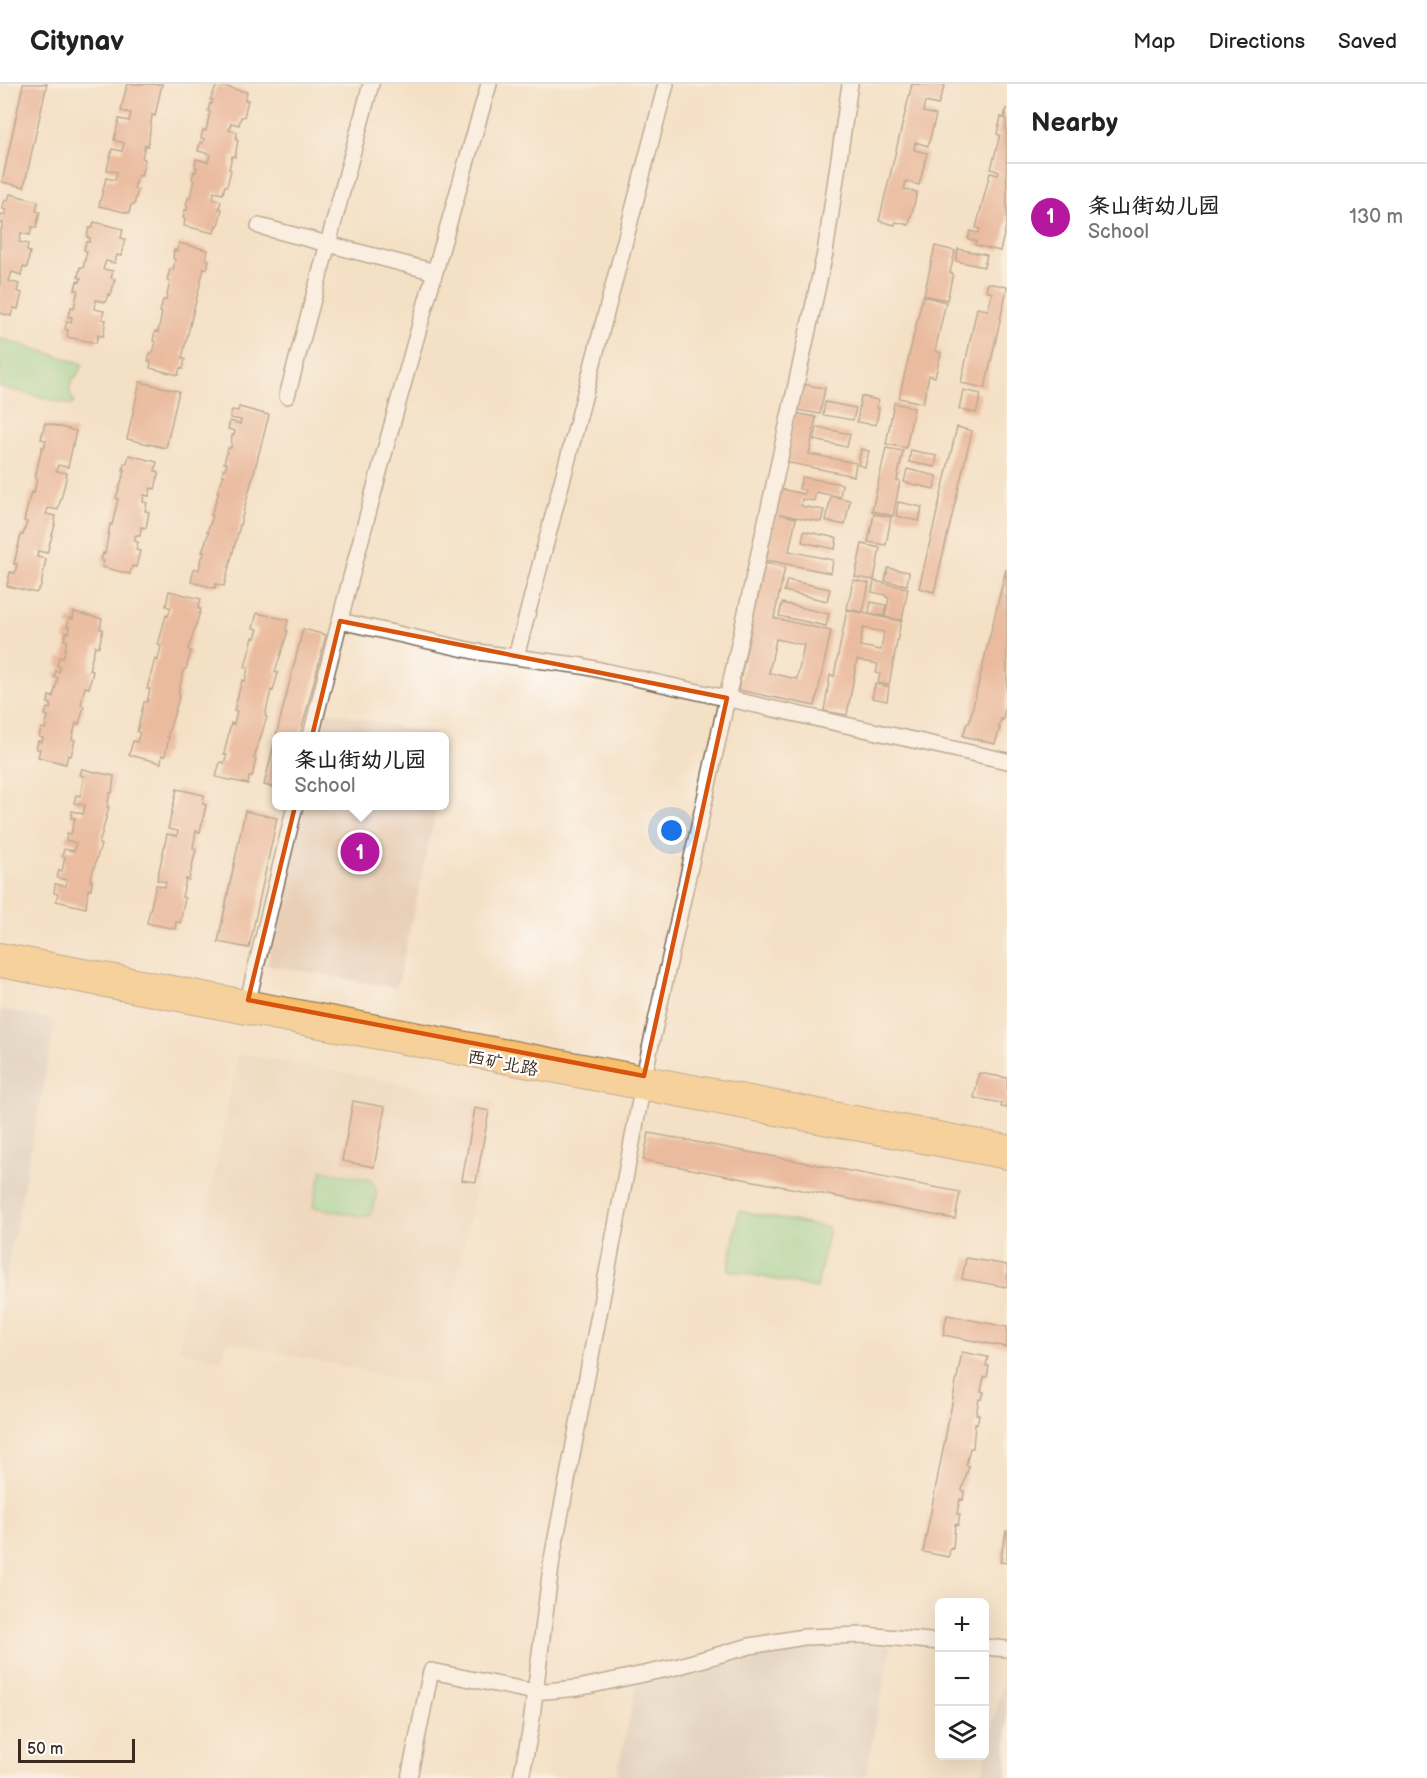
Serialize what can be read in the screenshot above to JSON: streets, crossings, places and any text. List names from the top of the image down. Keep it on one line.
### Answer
{"streets":{"main road":["西矿北路"]},"scale_bar":"50 m","page":{"header":"Citynav","nav":["Map","Directions","Saved"],"heading":"Nearby","list":[{"mark":"1","name":"条山街幼儿园","note":"School","value":"130 m"}],"popup":["条山街幼儿园","School"],"pins":"1","map_buttons":["+","−"],"scale":"50 m"}}
